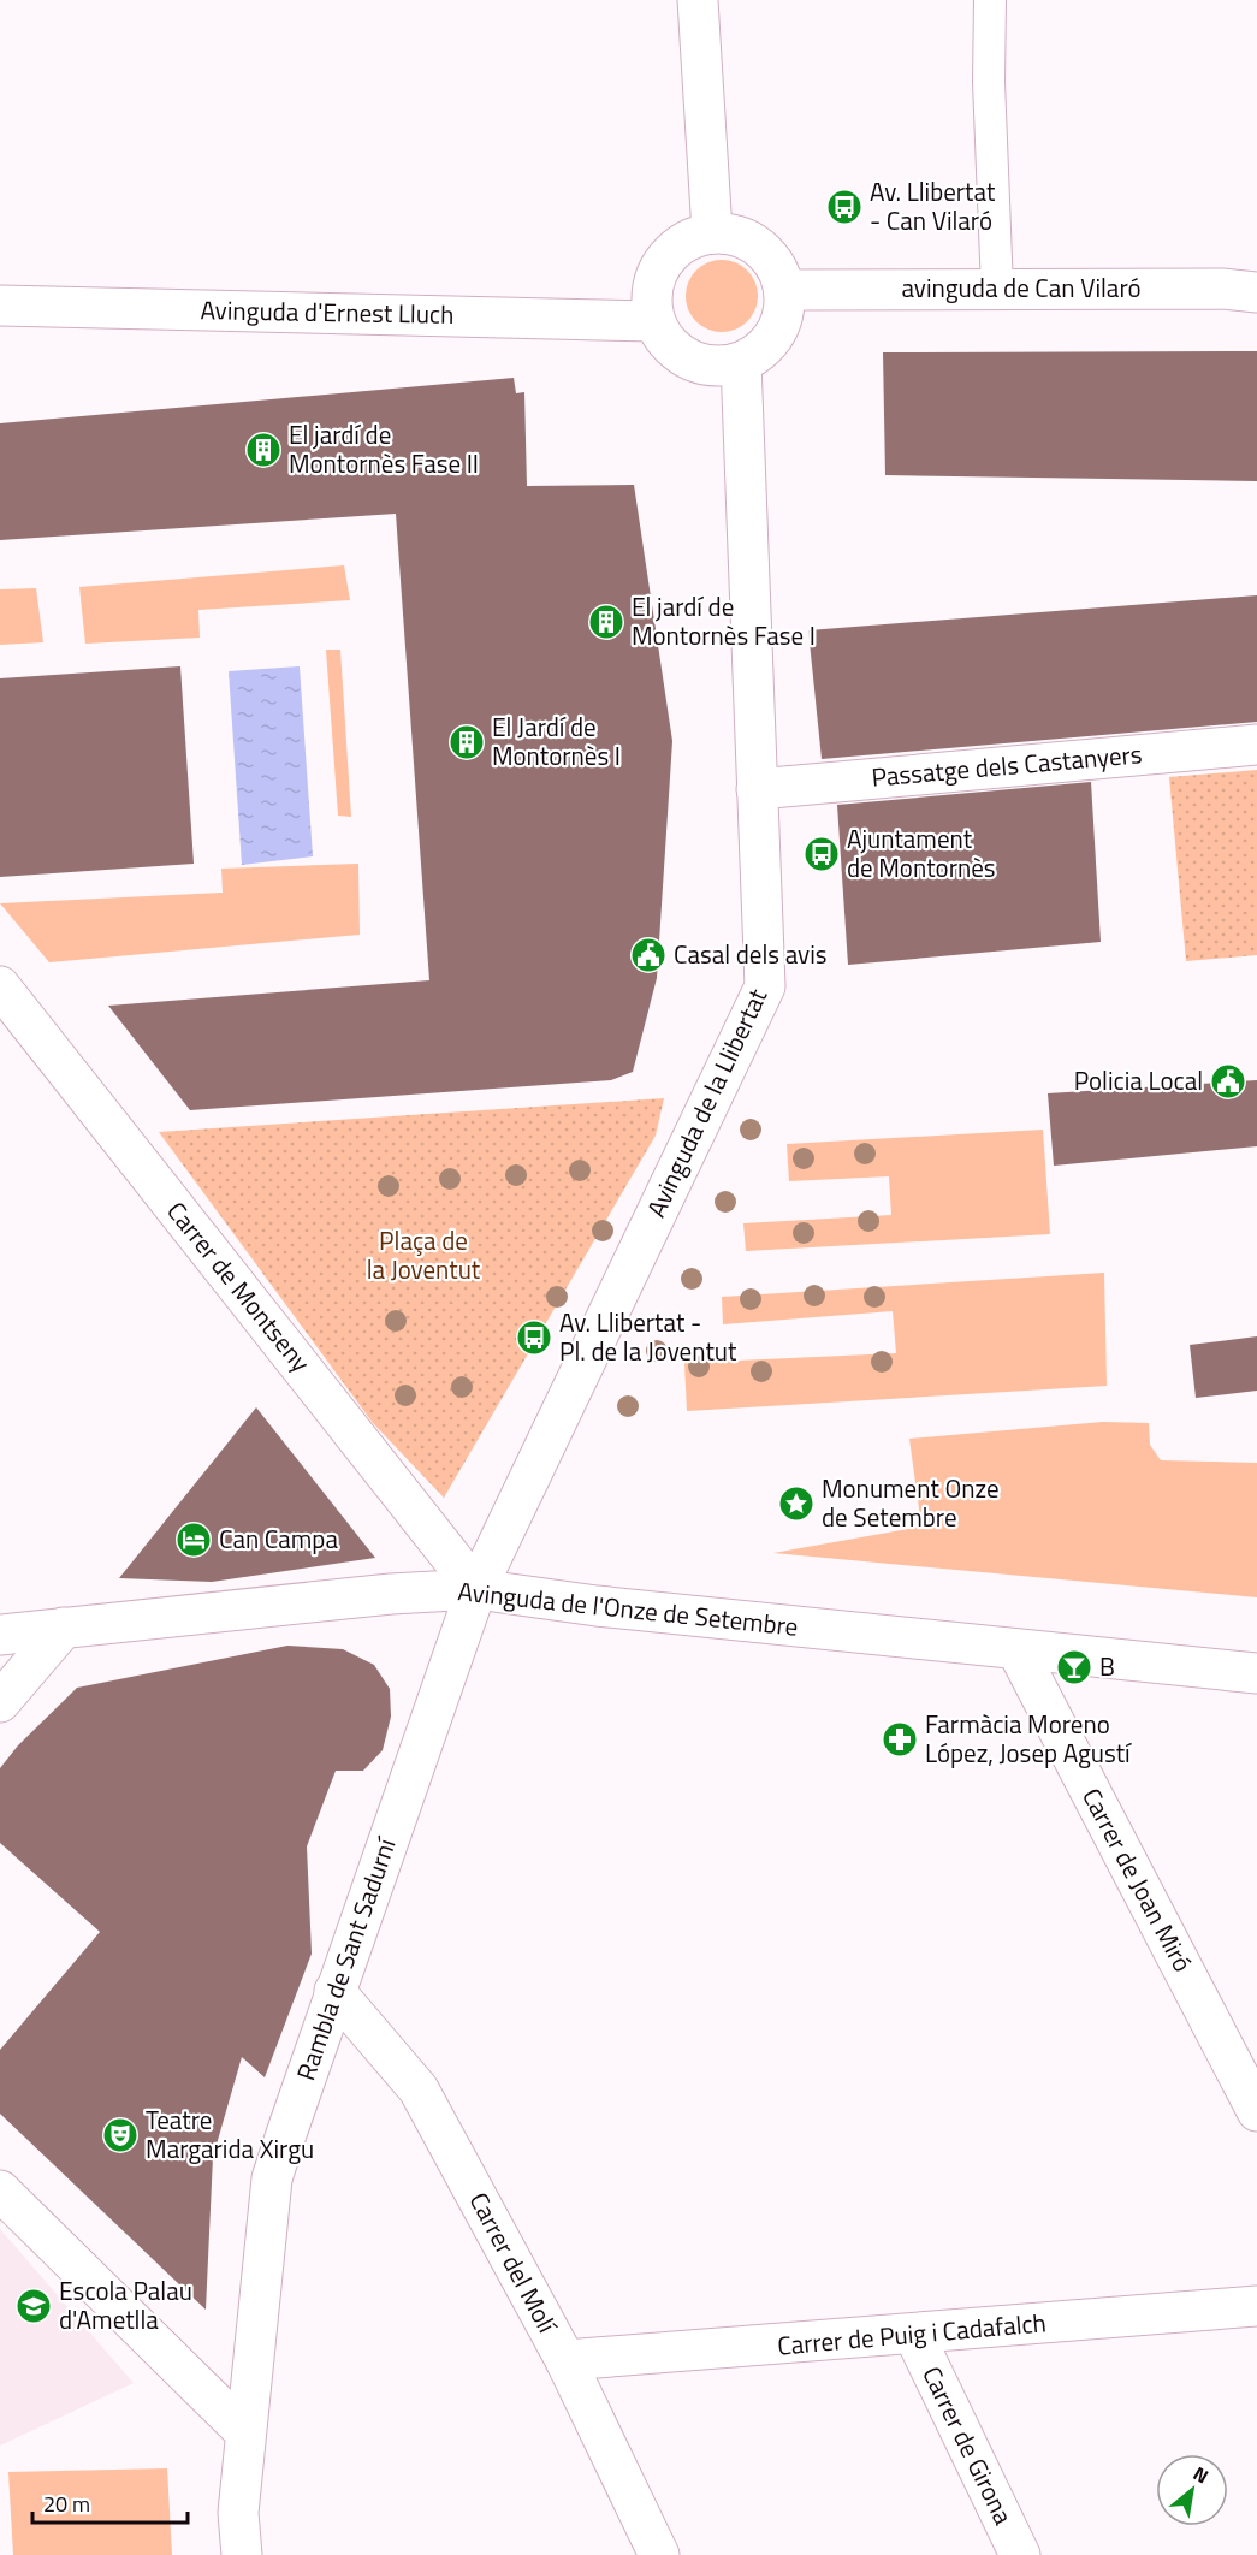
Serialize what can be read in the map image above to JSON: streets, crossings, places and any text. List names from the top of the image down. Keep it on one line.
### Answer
{"streets":{"street":["avinguda de Can Vilaró","Avinguda d'Ernest Lluch","Passatge dels Castanyers","Avinguda de la Llibertat","Carrer de Montseny","Avinguda de l'Onze de Setembre","Carrer de Joan Miró","Rambla de Sant Sadurní","Carrer del Molí","Carrer de Puig i Cadafalch","Carrer de Girona"]},"crossings":[["avinguda de Can Vilaró","Avinguda d'Ernest Lluch"],["avinguda de Can Vilaró","Avinguda de la Llibertat"],["Avinguda d'Ernest Lluch","Avinguda de la Llibertat"],["Passatge dels Castanyers","Avinguda de la Llibertat"],["Avinguda de la Llibertat","Carrer de Montseny"],["Avinguda de la Llibertat","Avinguda de l'Onze de Setembre"],["Avinguda de la Llibertat","Rambla de Sant Sadurní"],["Carrer de Montseny","Avinguda de l'Onze de Setembre"],["Carrer de Montseny","Rambla de Sant Sadurní"],["Avinguda de l'Onze de Setembre","Carrer de Joan Miró"],["Avinguda de l'Onze de Setembre","Rambla de Sant Sadurní"],["Rambla de Sant Sadurní","Carrer del Molí"],["Carrer del Molí","Carrer de Puig i Cadafalch"],["Carrer de Puig i Cadafalch","Carrer de Girona"]],"parks":["Plaça de la Joventut"],"places":{"bus stop":["Av. Llibertat - Can Vilaró","Ajuntament de Montornès","Av. Llibertat - Pl. de la Joventut"],"building":["El jardí de Montornès Fase II","El jardí de Montornès Fase I","El Jardí de Montornès I"],"public building":["Casal dels avis","Policia Local"],"place":["Monument Onze de Setembre"],"hotel":["Can Campa"],"bar":["B"],"pharmacy":["Farmàcia Moreno López, Josep Agustí"],"theatre":["Teatre Margarida Xirgu"],"school or university":["Escola Palau d'Ametlla"]},"scale_bar":"20 m","north":"top right"}
